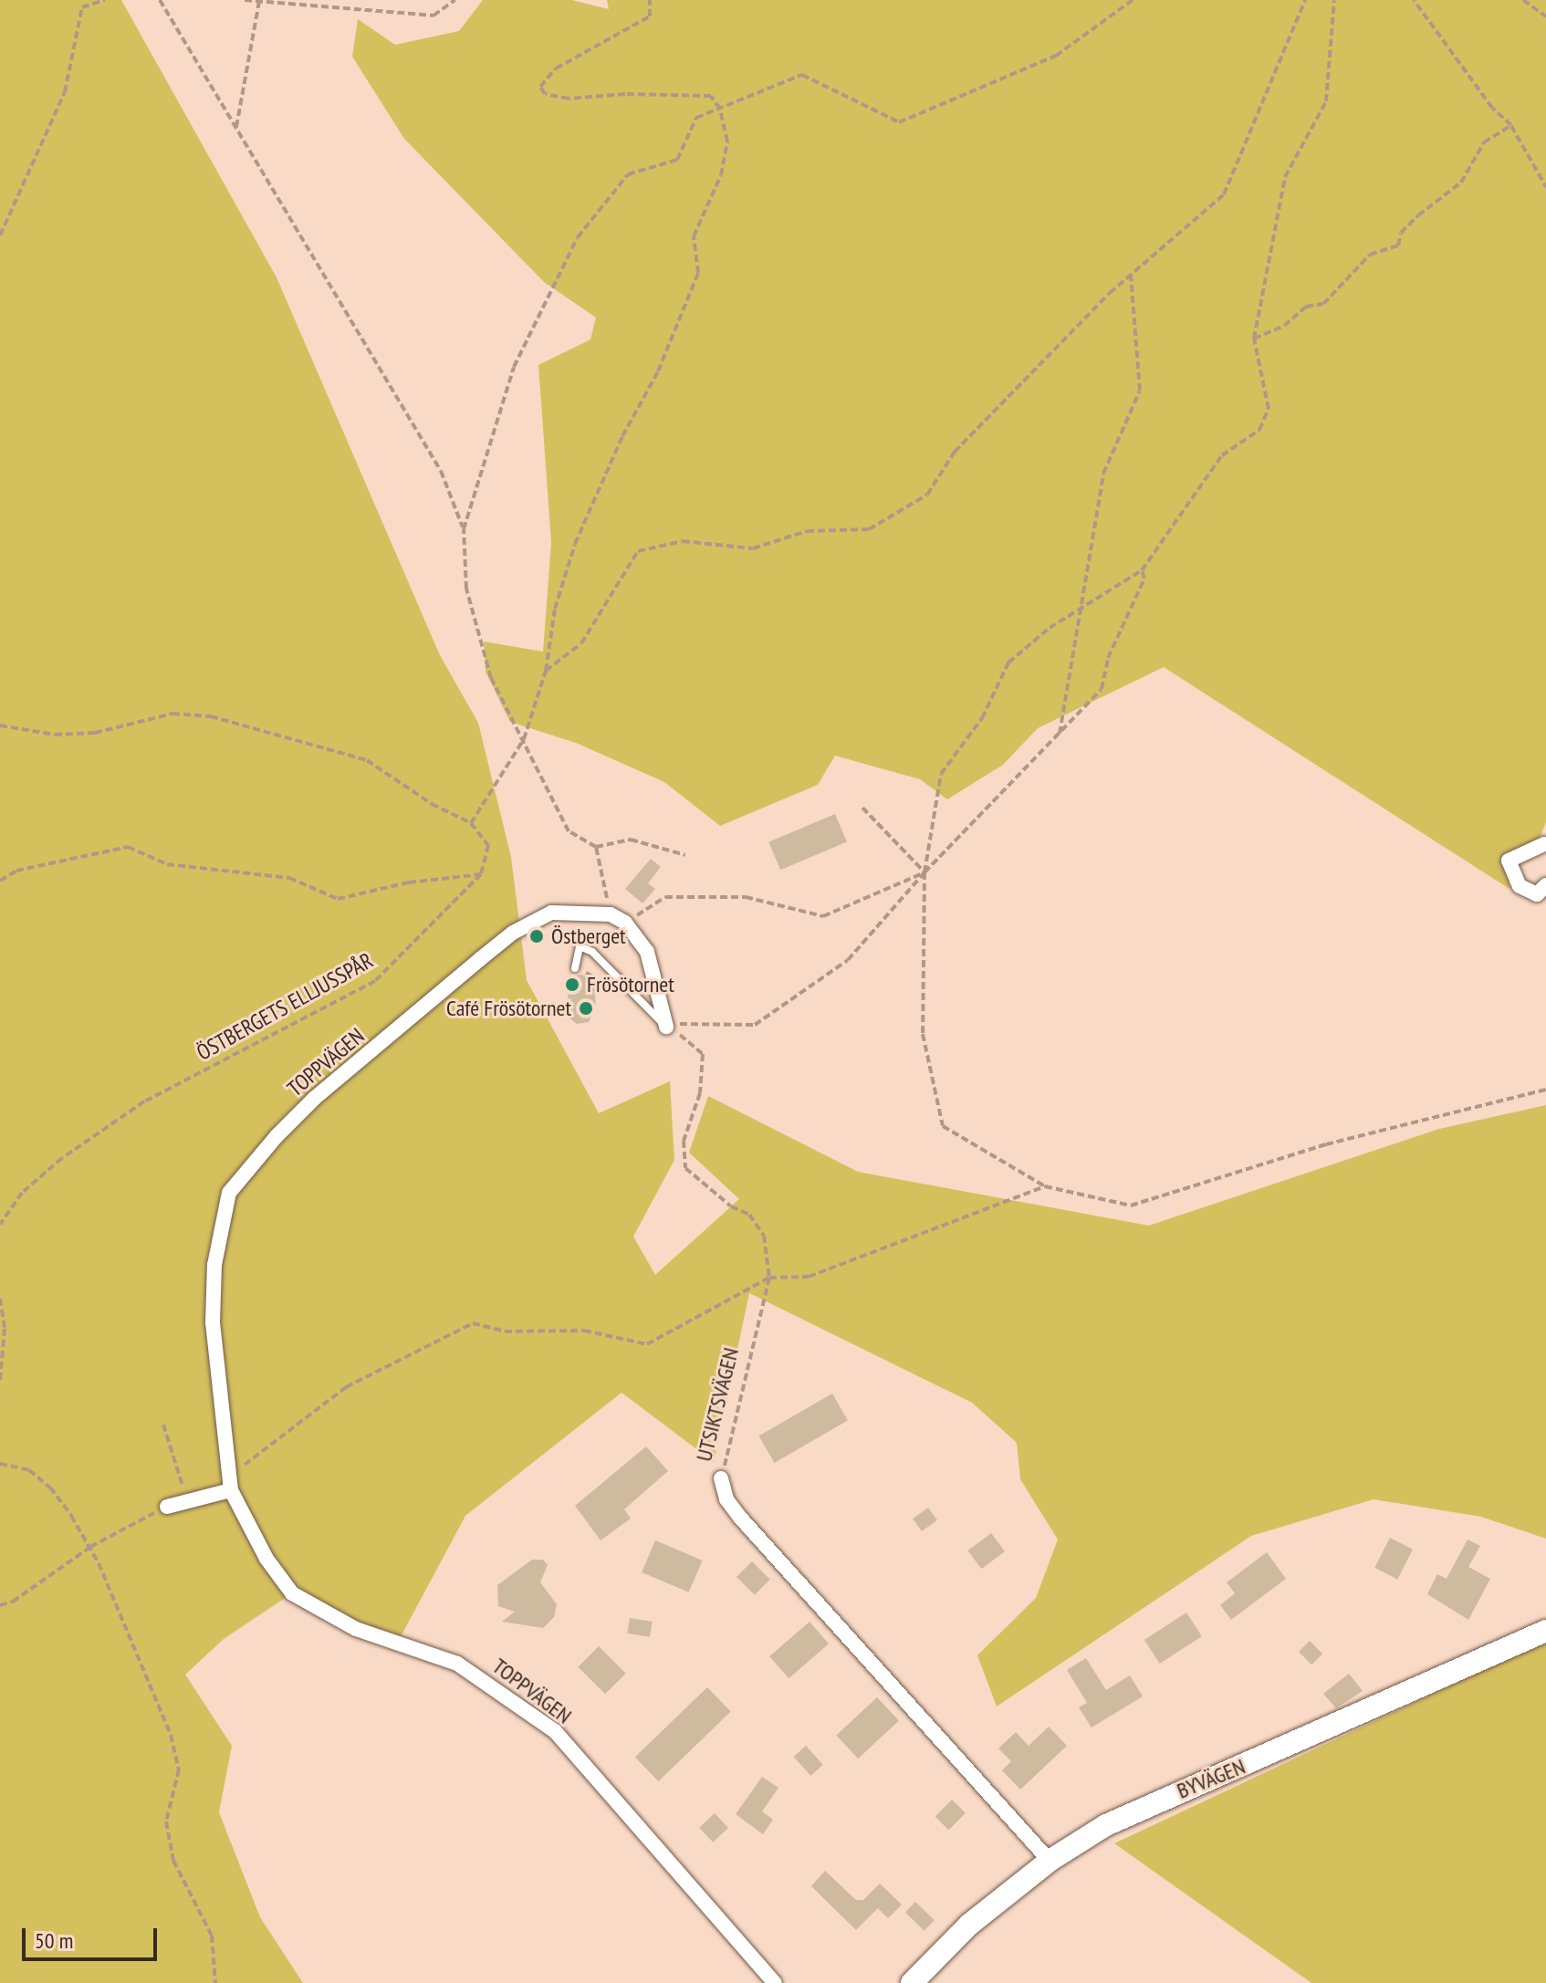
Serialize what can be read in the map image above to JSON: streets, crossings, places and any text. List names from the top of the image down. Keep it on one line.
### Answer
{"streets":{"street":["TOPPVÄGEN","UTSIKTSVÄGEN","BYVÄGEN"],"path":["ÖSTBERGETS ELLJUSSPÅR"]},"crossings":[["TOPPVÄGEN","UTSIKTSVÄGEN"],["UTSIKTSVÄGEN","BYVÄGEN"]],"places":["Östberget","Frösötornet","Café Frösötornet"],"scale_bar":"50 m"}
